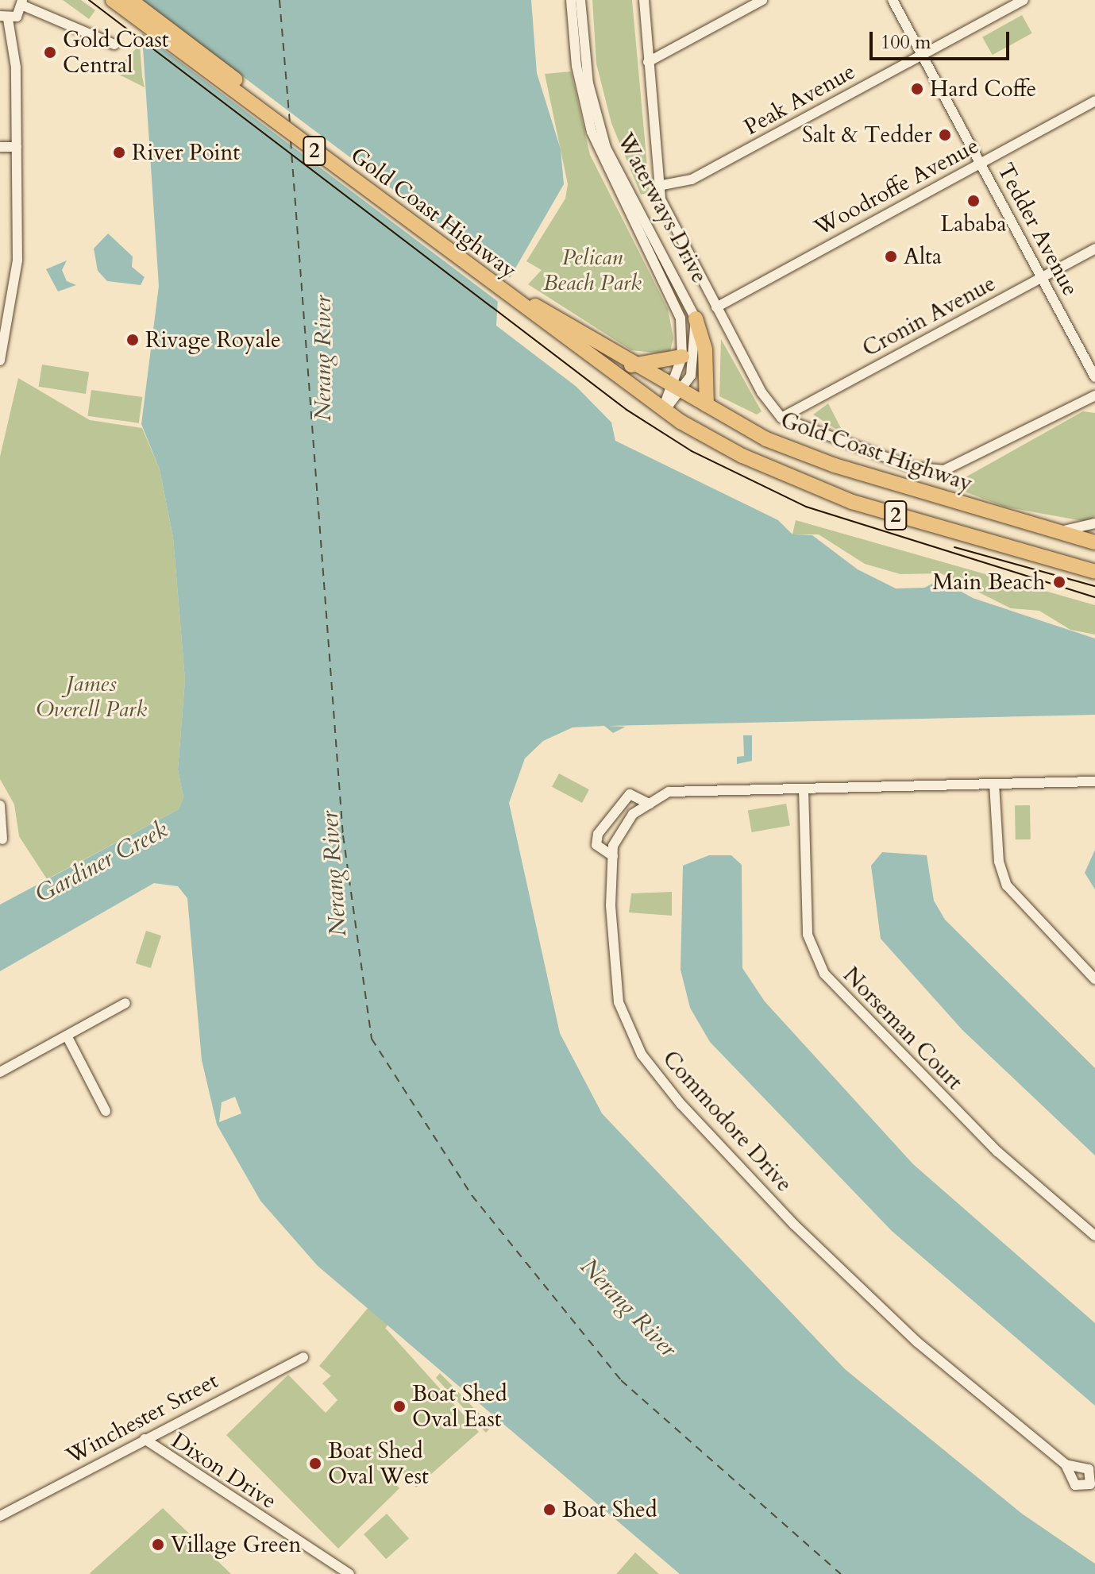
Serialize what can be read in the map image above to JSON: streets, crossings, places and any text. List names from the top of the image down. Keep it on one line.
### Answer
{"streets":{"highway":["2","Gold Coast Highway"],"street":["Peak Avenue","Woodroffe Avenue","Waterways Drive","Tedder Avenue","Cronin Avenue","Norseman Court","Commodore Drive","Winchester Street","Dixon Drive"]},"crossings":[["Peak Avenue","Tedder Avenue"],["Woodroffe Avenue","Tedder Avenue"],["Waterways Drive","Gold Coast Highway"],["Tedder Avenue","Cronin Avenue"],["Norseman Court","Commodore Drive"],["Winchester Street","Dixon Drive"]],"water":["Nerang River","Gardiner Creek"],"parks":["Pelican Beach Park","James Overell Park"],"places":["Gold Coast Central","Hard Coffe","Salt & Tedder","River Point","Lababa","Alta","Rivage Royale","Main Beach","Boat Shed Oval East","Boat Shed Oval West","Boat Shed","Village Green"],"scale_bar":"100 m"}
